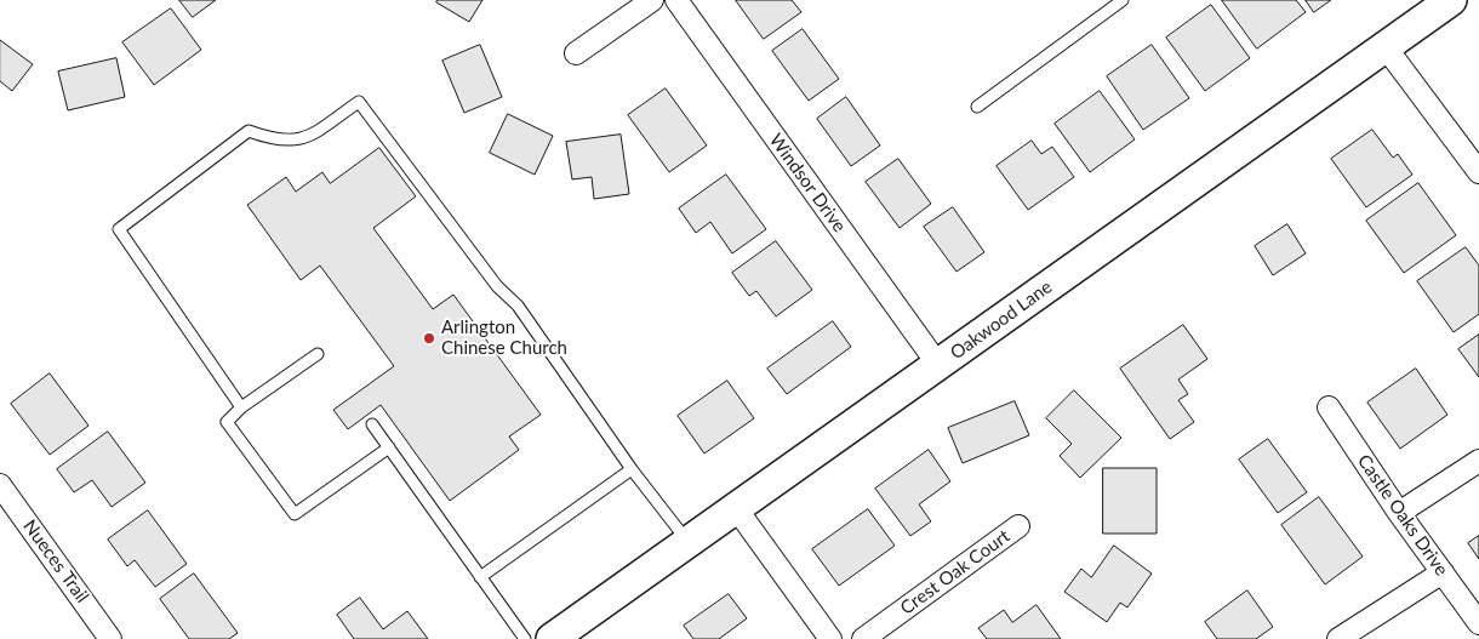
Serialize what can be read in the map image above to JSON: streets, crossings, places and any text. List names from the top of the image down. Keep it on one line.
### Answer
{"streets":{"street":["Windsor Drive","Oakwood Lane","Castle Oaks Drive","Nueces Trail","Crest Oak Court"]},"crossings":[["Windsor Drive","Oakwood Lane"]],"places":["Arlington Chinese Church"]}
